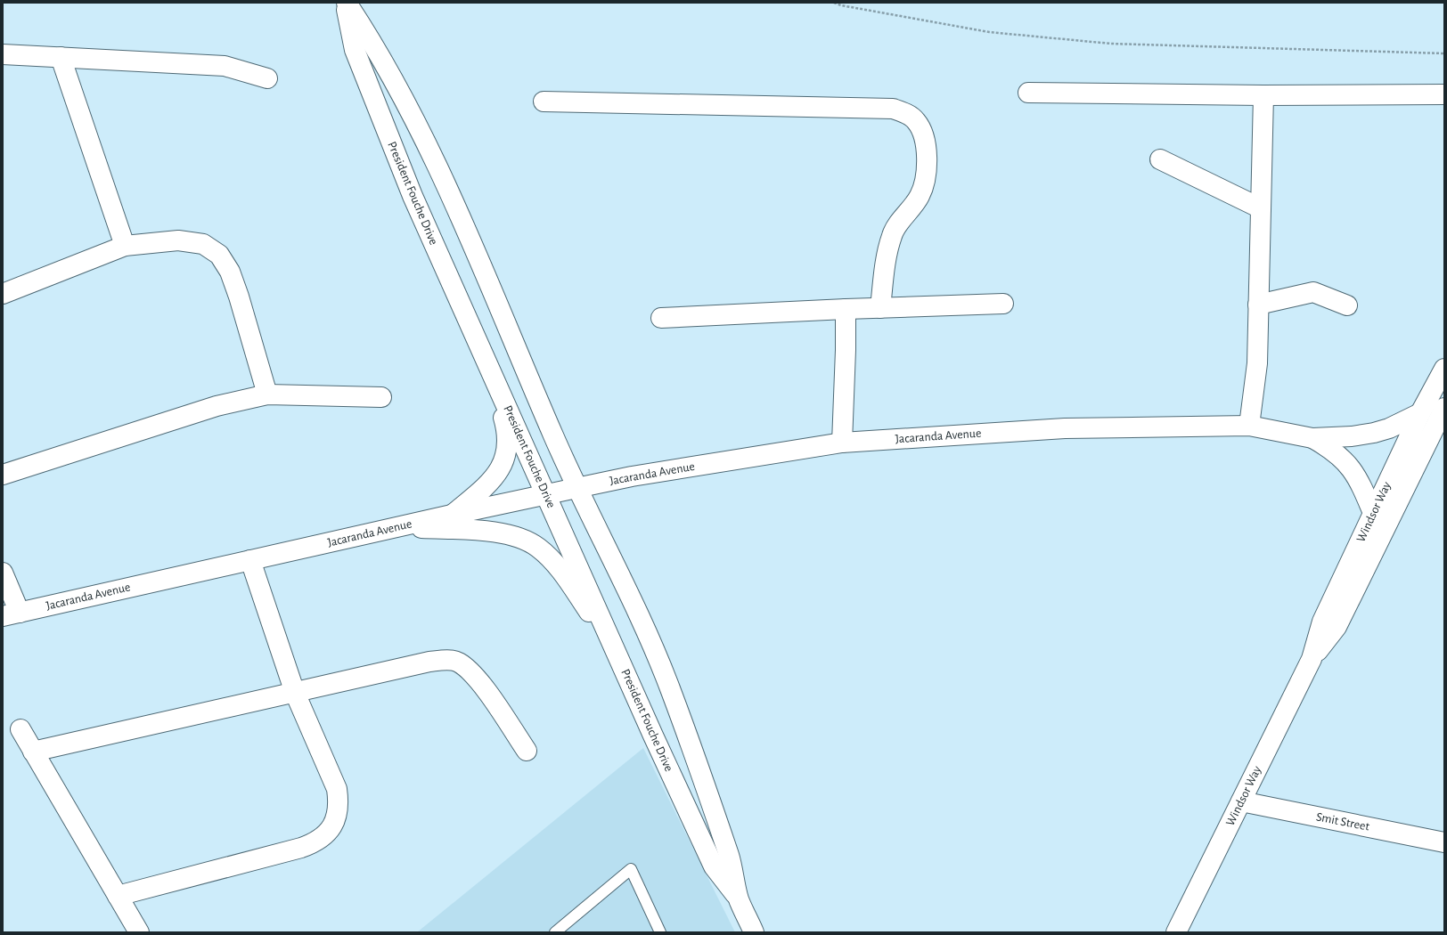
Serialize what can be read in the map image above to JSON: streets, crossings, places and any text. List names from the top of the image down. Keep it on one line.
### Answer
{"streets":{"street":["President Fouche Drive","Jacaranda Avenue","Windsor Way","Smit Street"]},"crossings":[["President Fouche Drive","Jacaranda Avenue"],["Jacaranda Avenue","Windsor Way"],["Windsor Way","Smit Street"]]}
